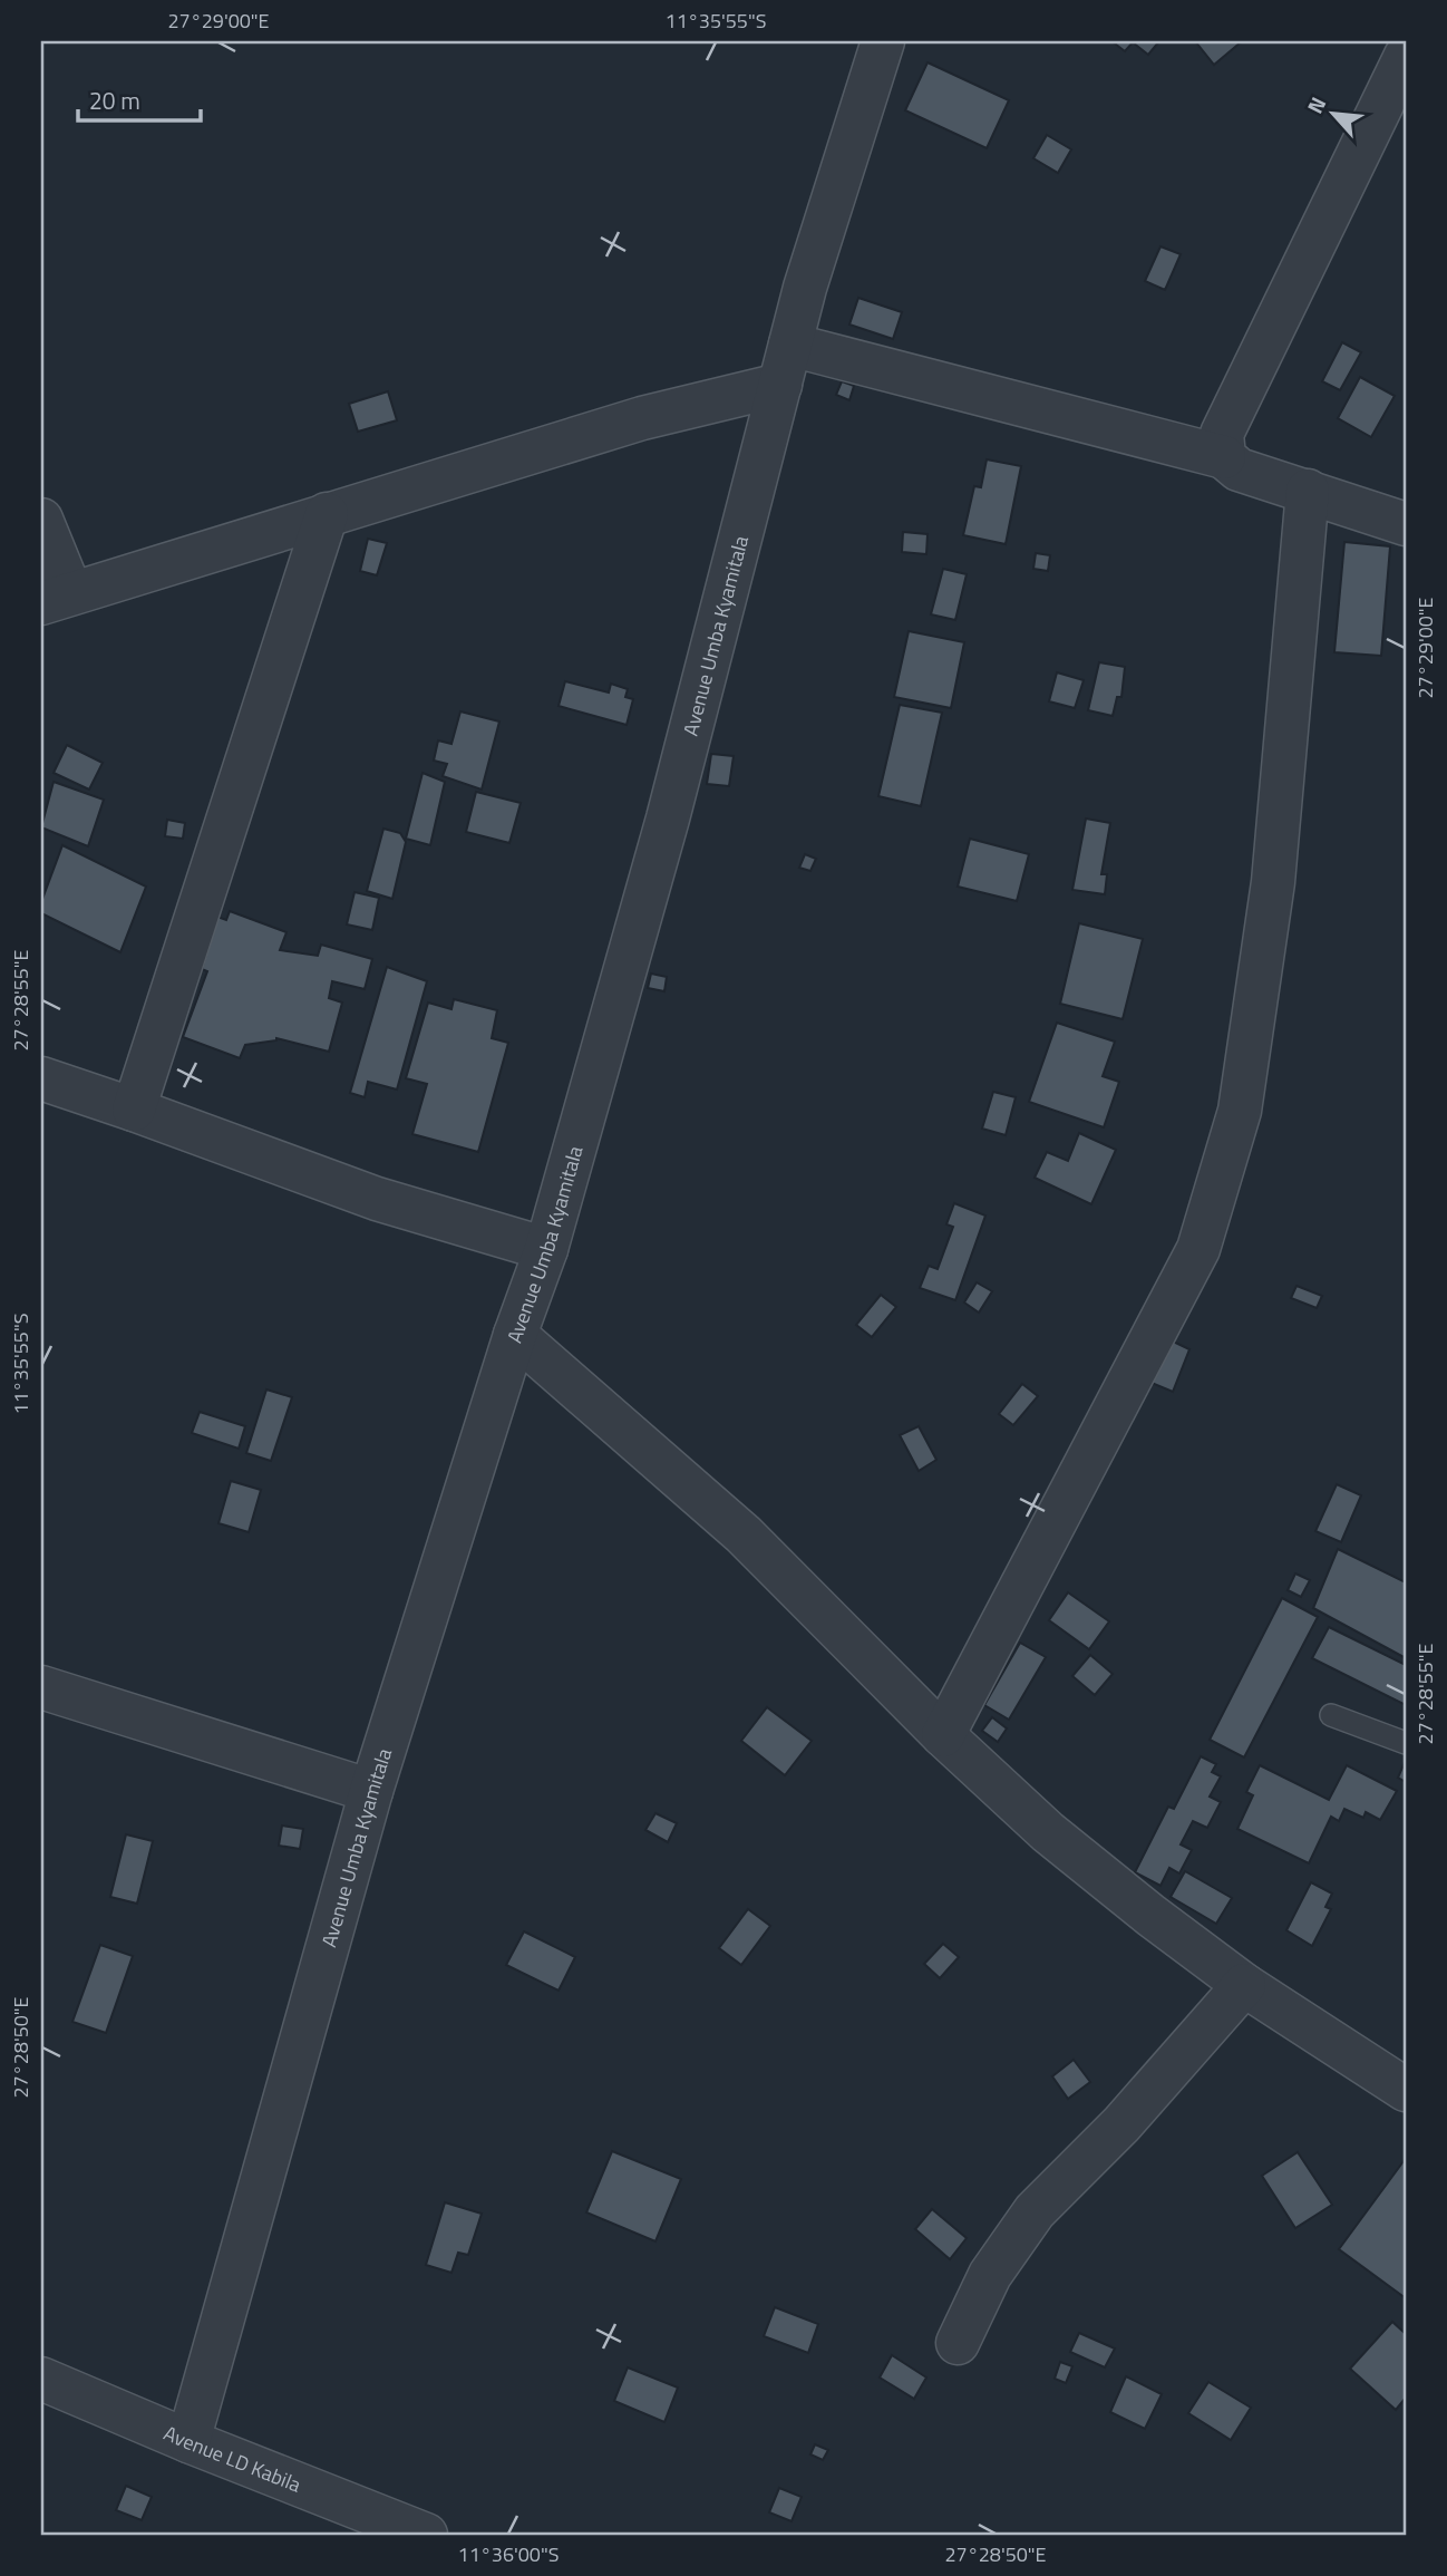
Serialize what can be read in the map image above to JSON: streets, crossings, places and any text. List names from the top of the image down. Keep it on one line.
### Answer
{"streets":{"street":["Avenue Umba Kyamitala","Avenue LD Kabila"]},"crossings":[["Avenue Umba Kyamitala","Avenue LD Kabila"]],"scale_bar":"20 m","north":"top left","coordinates":["27°29'00\"E","11°35'55\"S","27°28'55\"E","27°28'50\"E","11°36'00\"S"]}
